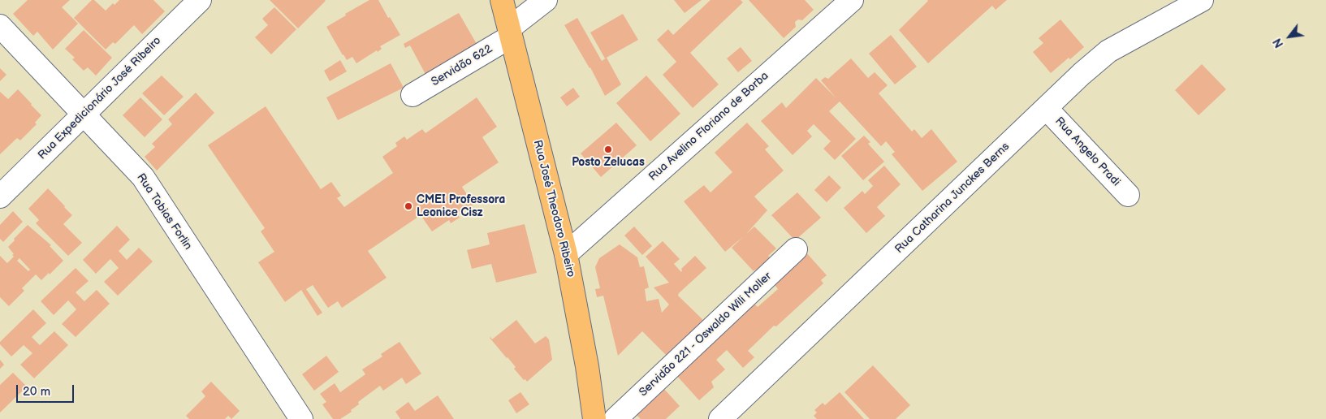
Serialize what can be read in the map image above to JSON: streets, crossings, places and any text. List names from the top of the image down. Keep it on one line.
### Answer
{"streets":{"main road":["Rua José Theodoro Ribeiro"],"street":["Servidão 622","Rua Expedicionário José Ribeiro","Rua Avelino Floriano de Borba","Rua Angelo Pradi","Rua Catharina Junckes Berns","Rua Tobias Forlin","Servidão 221 - Oswaldo Wili Moller"]},"crossings":[["Servidão 622","Rua José Theodoro Ribeiro"],["Rua Expedicionário José Ribeiro","Rua Tobias Forlin"],["Rua Avelino Floriano de Borba","Rua José Theodoro Ribeiro"],["Rua Angelo Pradi","Rua Catharina Junckes Berns"]],"places":["Posto Zelucas","CMEI Professora Leonice Cisz"],"scale_bar":"20 m","north":"bottom left"}
